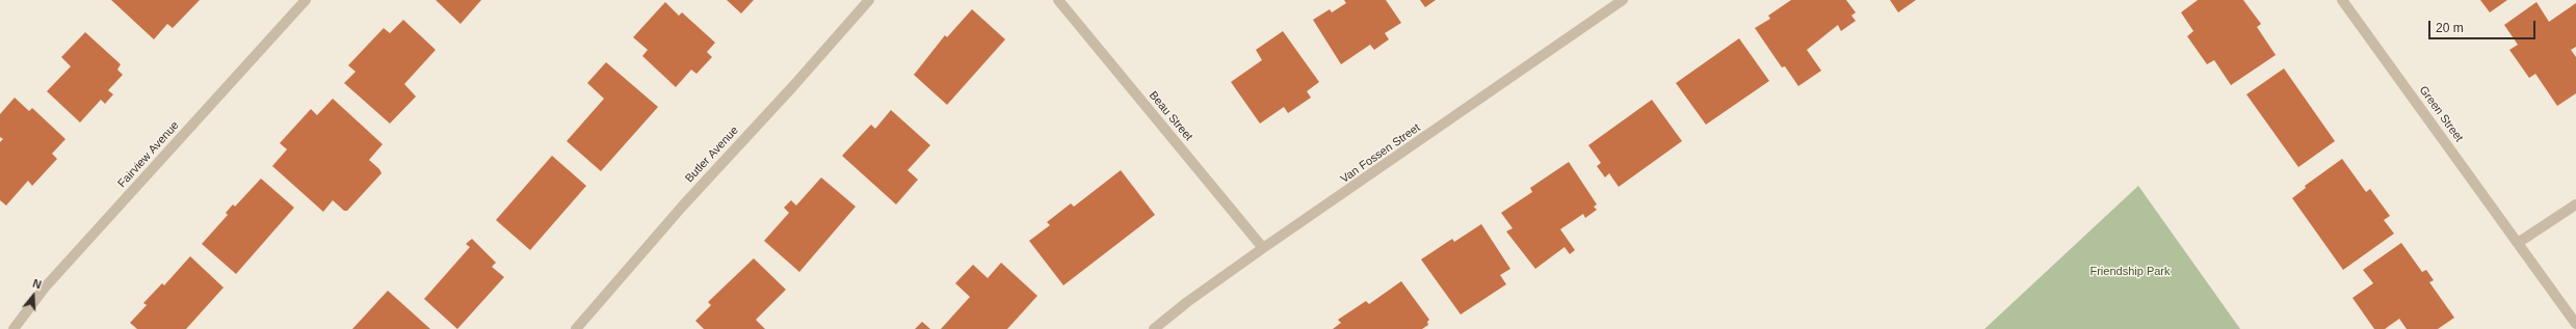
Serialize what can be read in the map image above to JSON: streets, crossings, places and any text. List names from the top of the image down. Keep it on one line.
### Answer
{"streets":{"street":["Green Street","Beau Street","Van Fossen Street","Fairview Avenue","Butler Avenue"]},"crossings":[["Beau Street","Van Fossen Street"]],"parks":["Friendship Park"],"scale_bar":"20 m","north":"top"}
